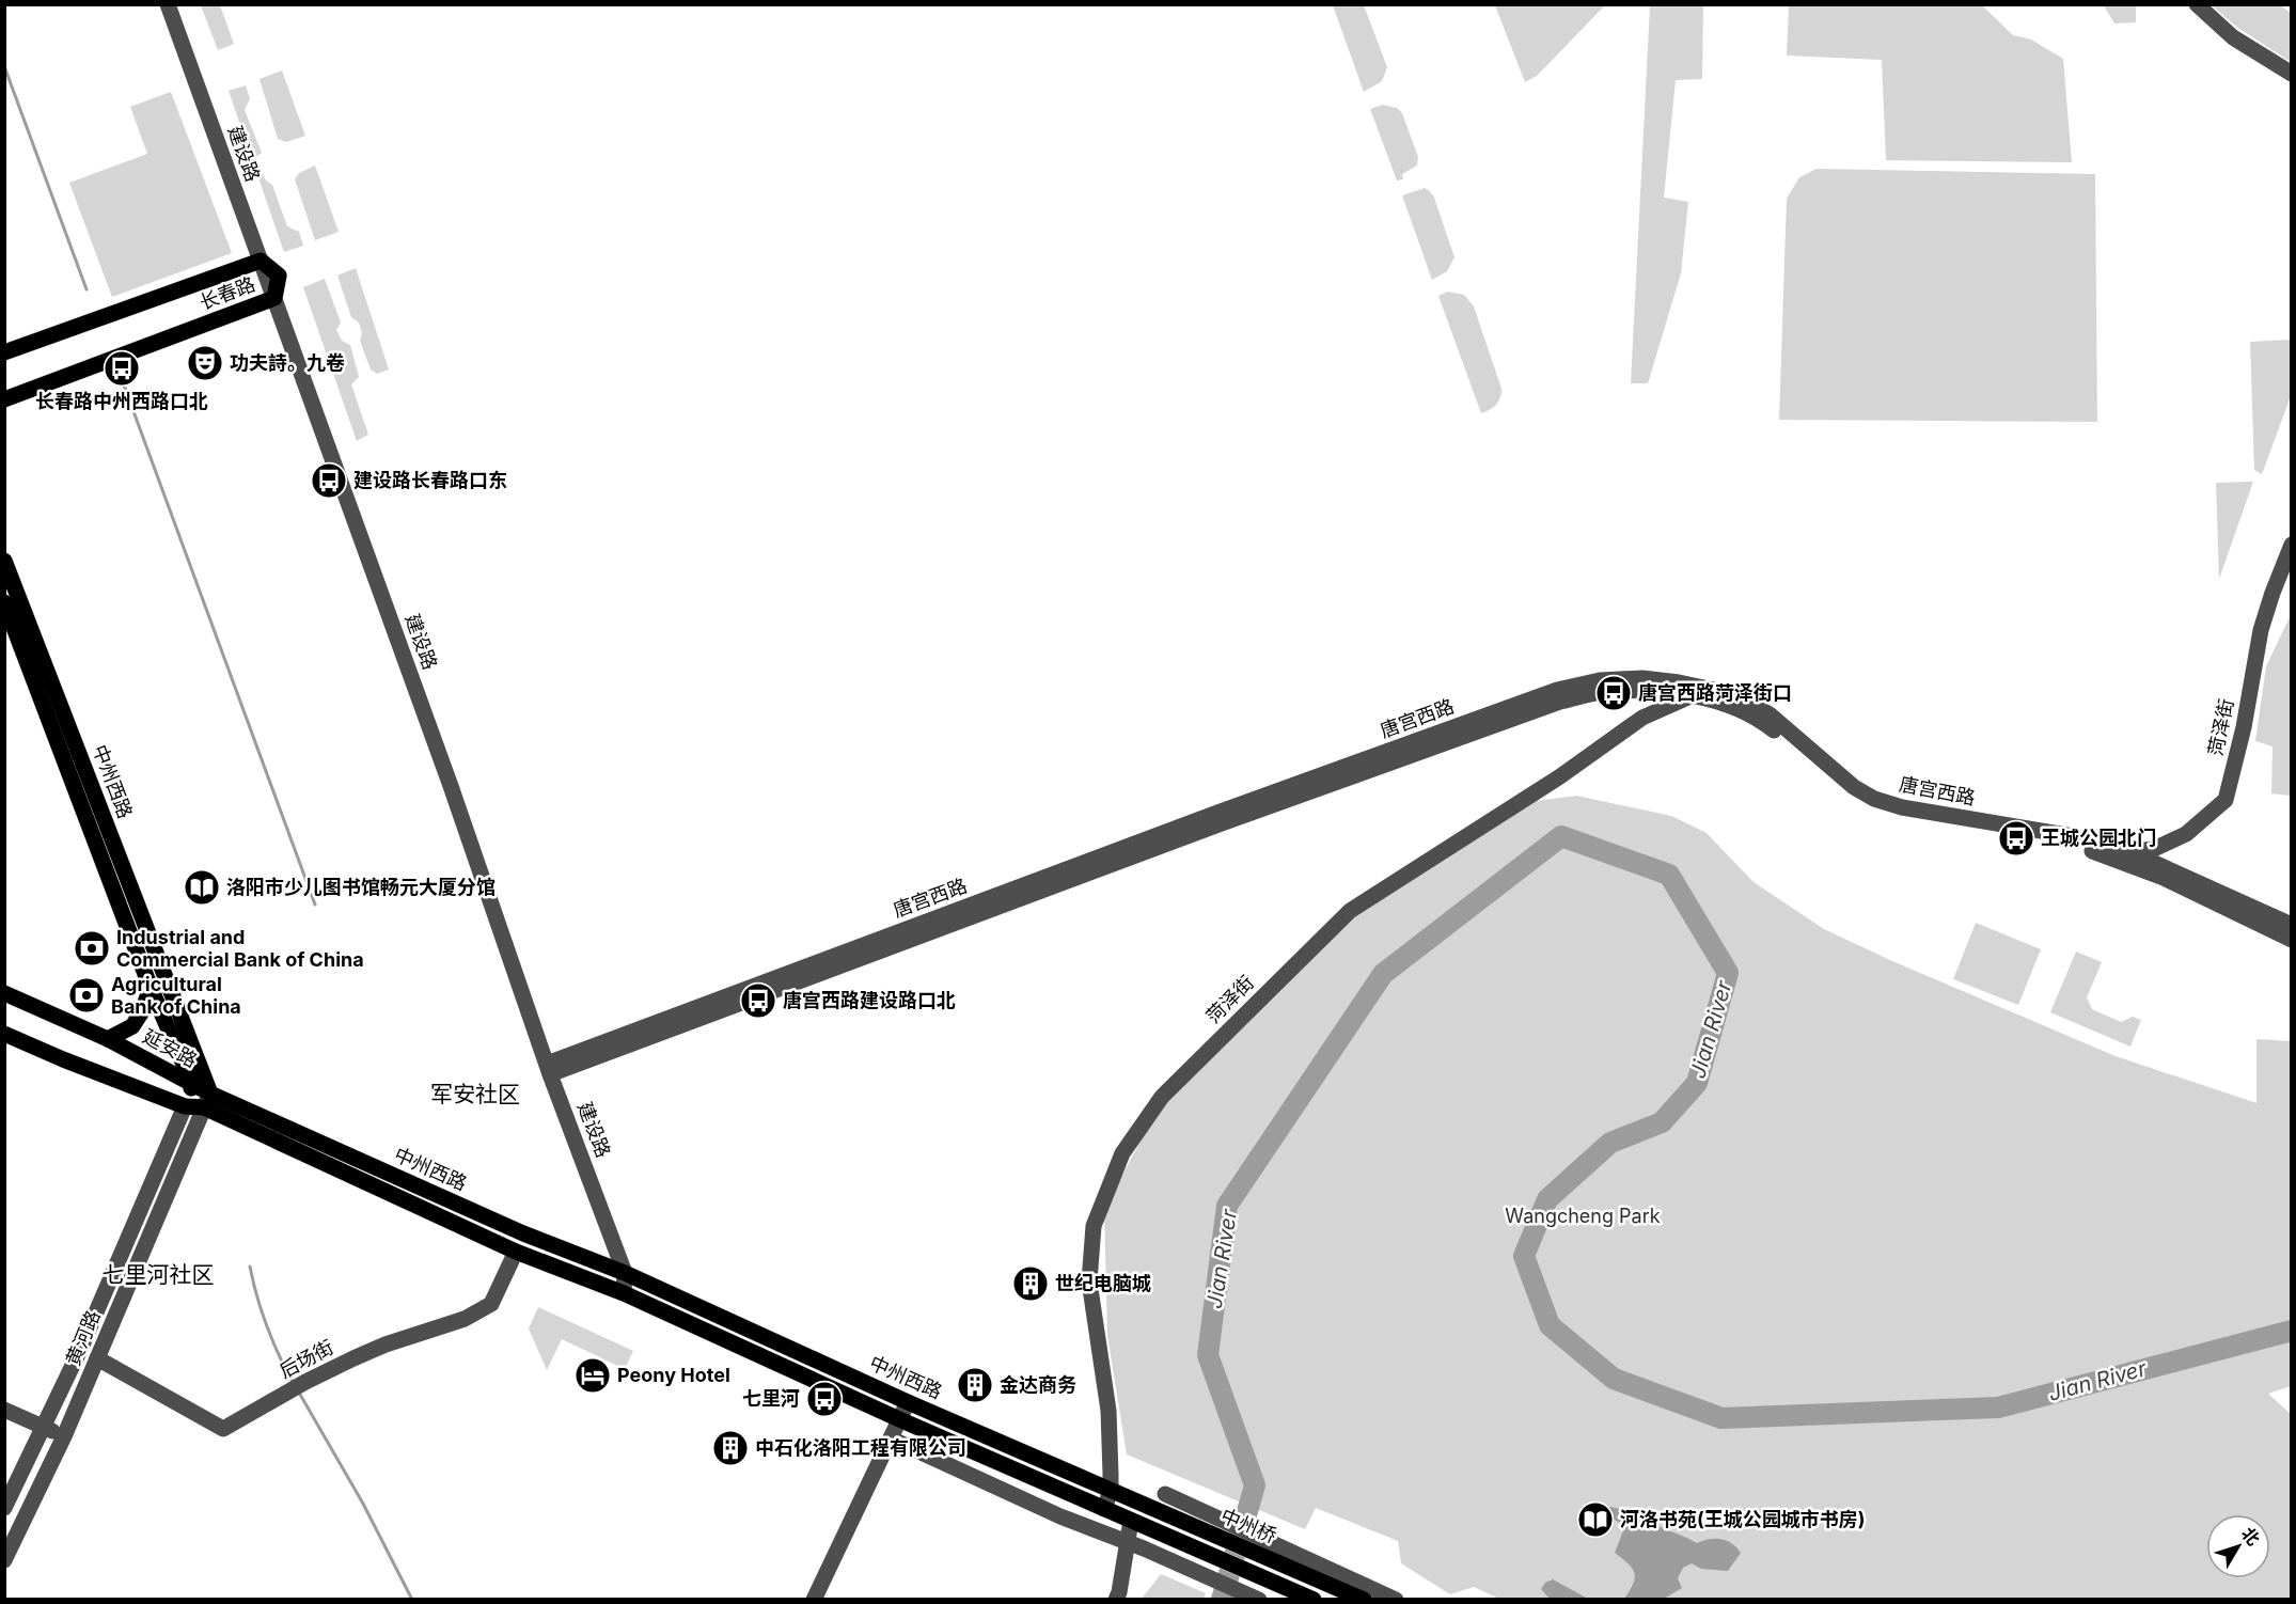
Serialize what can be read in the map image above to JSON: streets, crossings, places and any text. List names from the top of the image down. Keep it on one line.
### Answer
{"streets":{"main road":["长春路","中州西路","延安路","中州桥"],"street":["建设路","唐宫西路","菏泽街","黄河路","后场街"]},"crossings":[["建设路","长春路"],["建设路","唐宫西路"],["建设路","中州西路"],["唐宫西路","菏泽街"],["菏泽街","中州西路"],["中州西路","延安路"],["中州西路","黄河路"],["中州西路","后场街"],["中州西路","中州桥"],["延安路","黄河路"],["黄河路","后场街"]],"districts":["军安社区","七里河社区"],"water":["Jian River"],"parks":["Wangcheng Park"],"places":{"theatre":["功夫詩。九卷"],"bus stop":["长春路中州西路口北","建设路长春路口东","唐宫西路菏泽街口","王城公园北门","唐宫西路建设路口北","七里河"],"library":["洛阳市少儿图书馆畅元大厦分馆","河洛书苑(王城公园城市书房)"],"bank":["Industrial and Commercial Bank of China","Agricultural Bank of China"],"building":["世纪电脑城","金达商务","中石化洛阳工程有限公司"],"hotel":["Peony Hotel"]},"north":"top right"}
